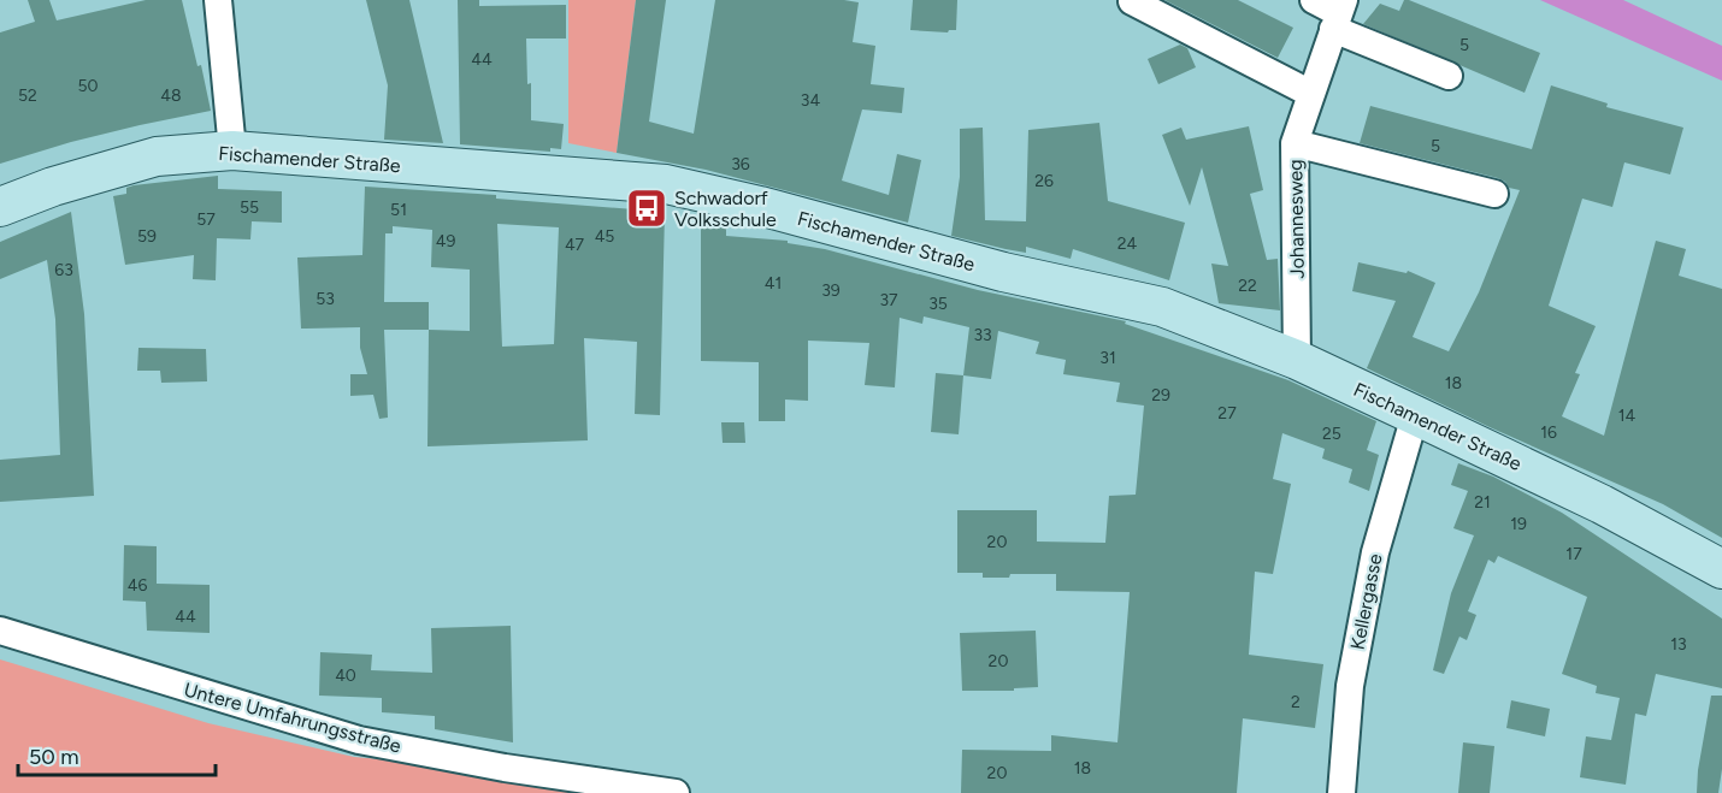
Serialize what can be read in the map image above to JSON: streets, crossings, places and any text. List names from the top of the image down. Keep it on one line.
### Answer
{"streets":{"main road":["Fischamender Straße"],"street":["Johannesweg","Kellergasse","Untere Umfahrungsstraße"]},"crossings":[["Fischamender Straße","Johannesweg"],["Fischamender Straße","Kellergasse"]],"places":{"bus stop":["Schwadorf Volksschule"]},"house_numbers":["5","44","50","52","48","34","5","36","26","55","51","57","59","45","49","24","47","63","41","22","39","53","37","35","33","31","18","29","27","14","16","25","21","19","20","17","46","44","13","20","40","2","18","20"],"scale_bar":"50 m"}
